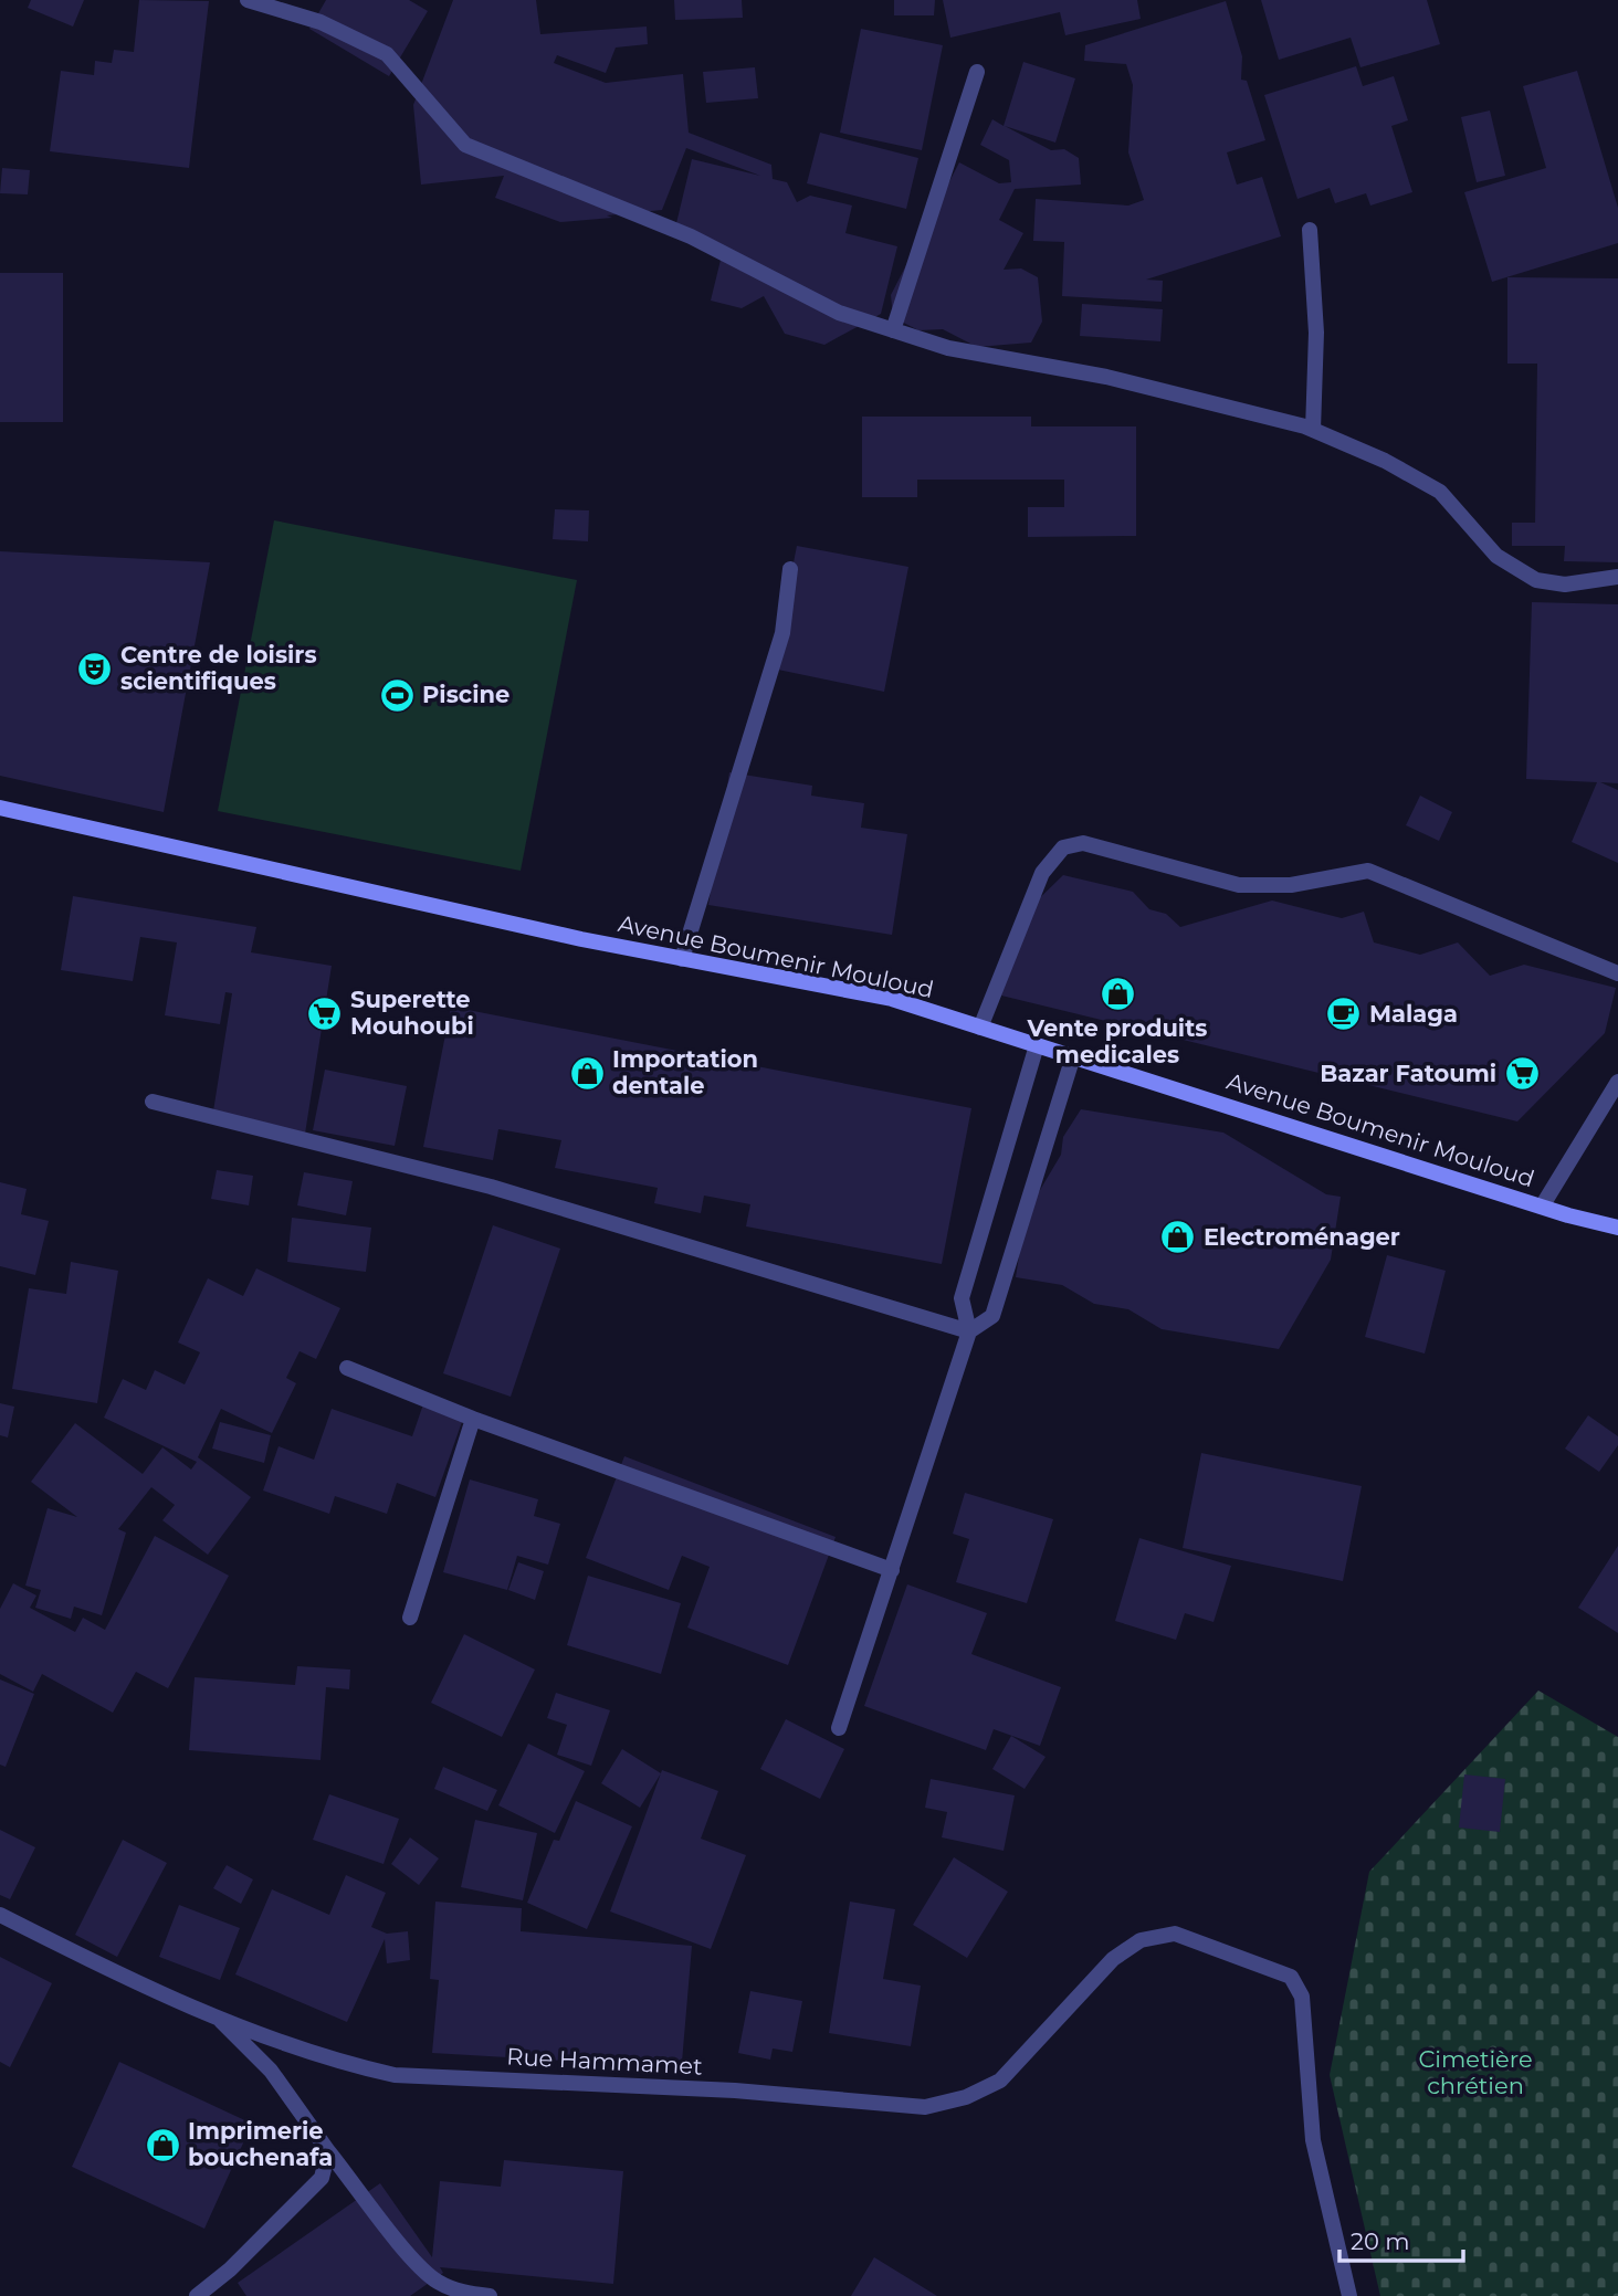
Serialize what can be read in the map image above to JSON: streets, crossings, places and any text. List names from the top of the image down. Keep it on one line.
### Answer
{"streets":{"main road":["Avenue Boumenir Mouloud"],"street":["Rue Hammamet"]},"parks":["Cimetière chrétien"],"places":{"theatre":["Centre de loisirs scientifiques"],"sports":["Piscine"],"shop":["Vente produits medicales","Importation dentale","Electroménager","Imprimerie bouchenafa"],"supermarket":["Superette Mouhoubi","Bazar Fatoumi"],"cafe":["Malaga"]},"scale_bar":"20 m"}
